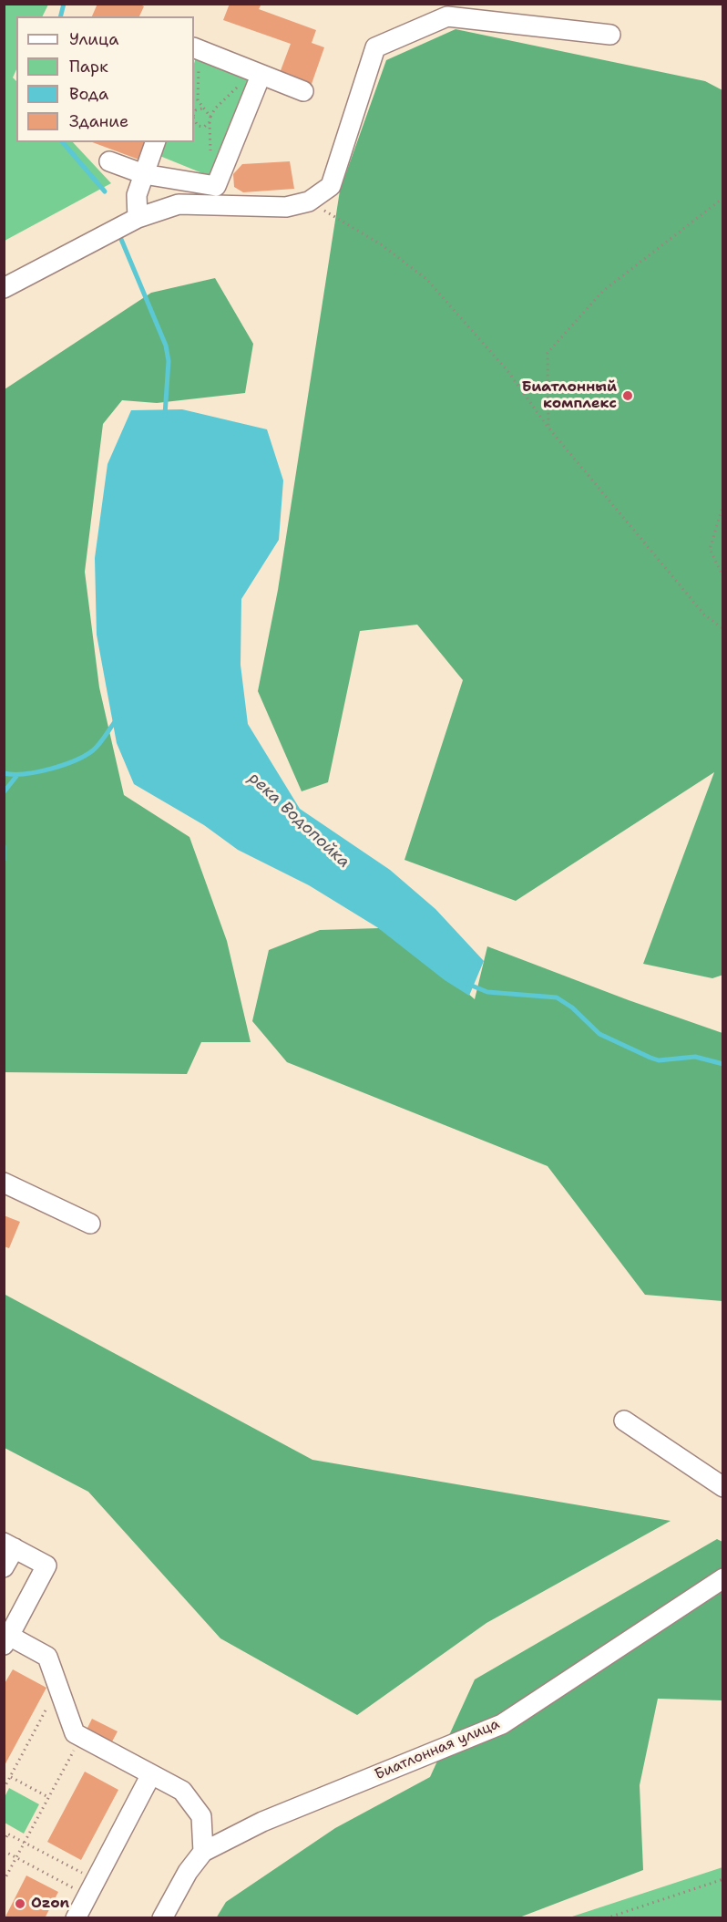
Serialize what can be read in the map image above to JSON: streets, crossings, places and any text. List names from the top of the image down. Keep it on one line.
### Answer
{"streets":{"street":["Биатлонная улица"]},"water":["река Водопойка"],"places":["Биатлонный комплекс","Ozon"],"legend":["Улица","Парк","Вода","Здание"]}
